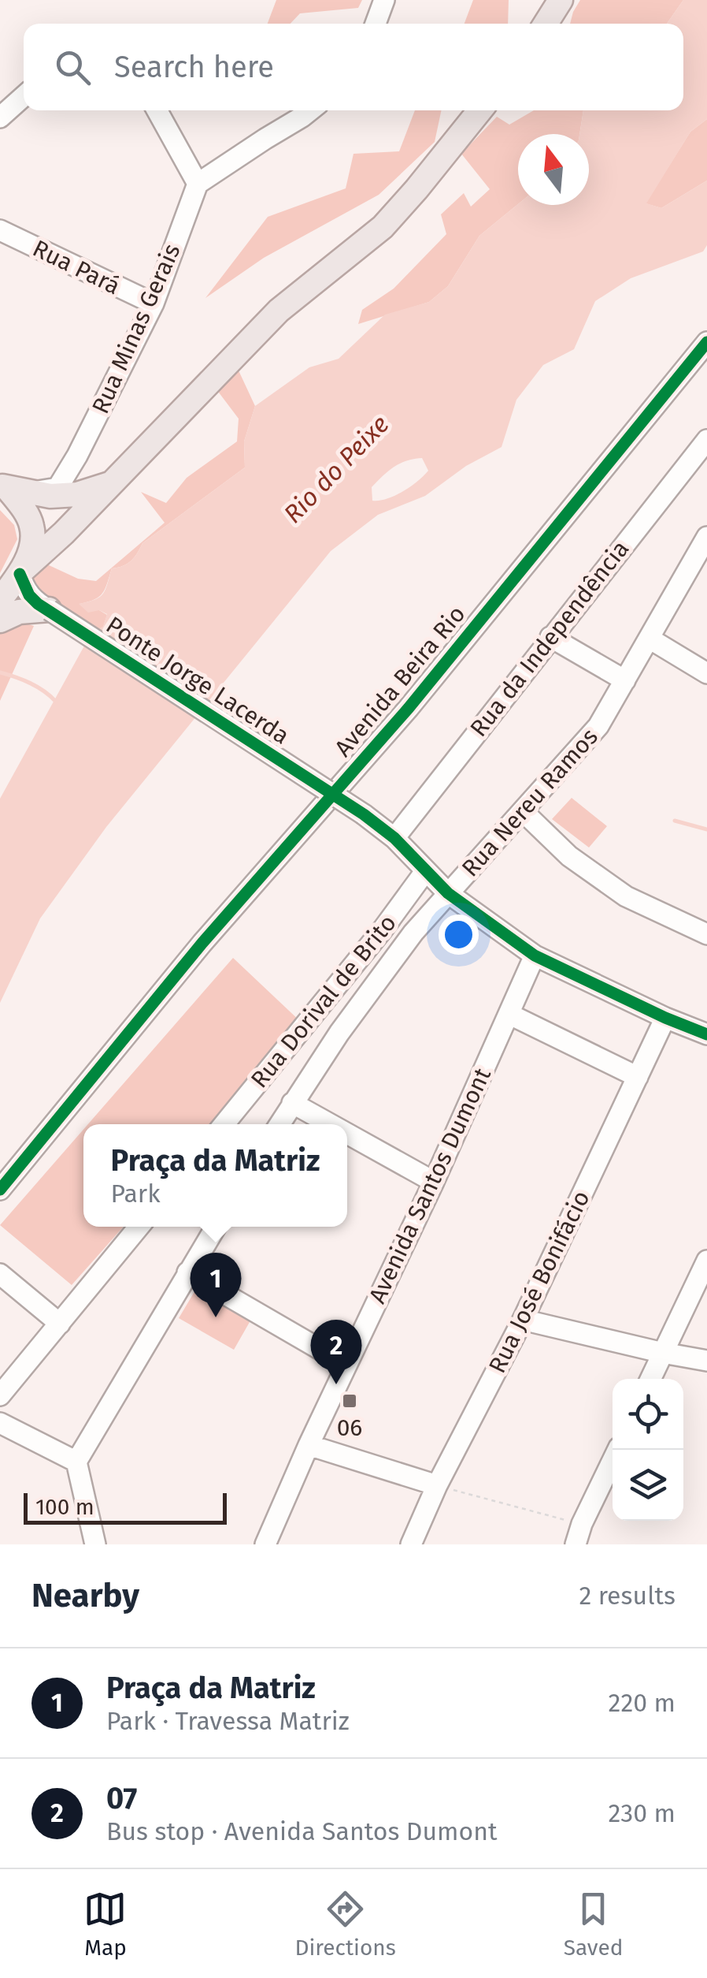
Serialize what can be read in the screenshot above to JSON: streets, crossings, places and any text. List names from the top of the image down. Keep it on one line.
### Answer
{"streets":{"street":["Rua Pará","Rua Minas Gerais","Rua da Independência","Ponte Jorge Lacerda","Avenida Beira Rio","Rua Nereu Ramos","Rua Dorival de Brito","Avenida Santos Dumont","Rua José Bonifácio"]},"crossings":[["Rua Pará","Rua Minas Gerais"],["Rua da Independência","Ponte Jorge Lacerda"],["Ponte Jorge Lacerda","Rua Nereu Ramos"],["Ponte Jorge Lacerda","Rua Dorival de Brito"],["Ponte Jorge Lacerda","Avenida Santos Dumont"],["Ponte Jorge Lacerda","Rua José Bonifácio"]],"water":["Rio do Peixe"],"places":{"transit":["06"]},"scale_bar":"100 m","north":"top","page":{"search":"Search here","popup":["Praça da Matriz","Park"],"pins":["1","2"],"scale":"100 m","heading":["Nearby","2 results"],"list":[{"mark":"1","name":"Praça da Matriz","note":"Park · Travessa Matriz","value":"220 m"},{"mark":"2","name":"07","note":"Bus stop · Avenida Santos Dumont","value":"230 m"}],"nav":["Map","Directions","Saved"]}}
